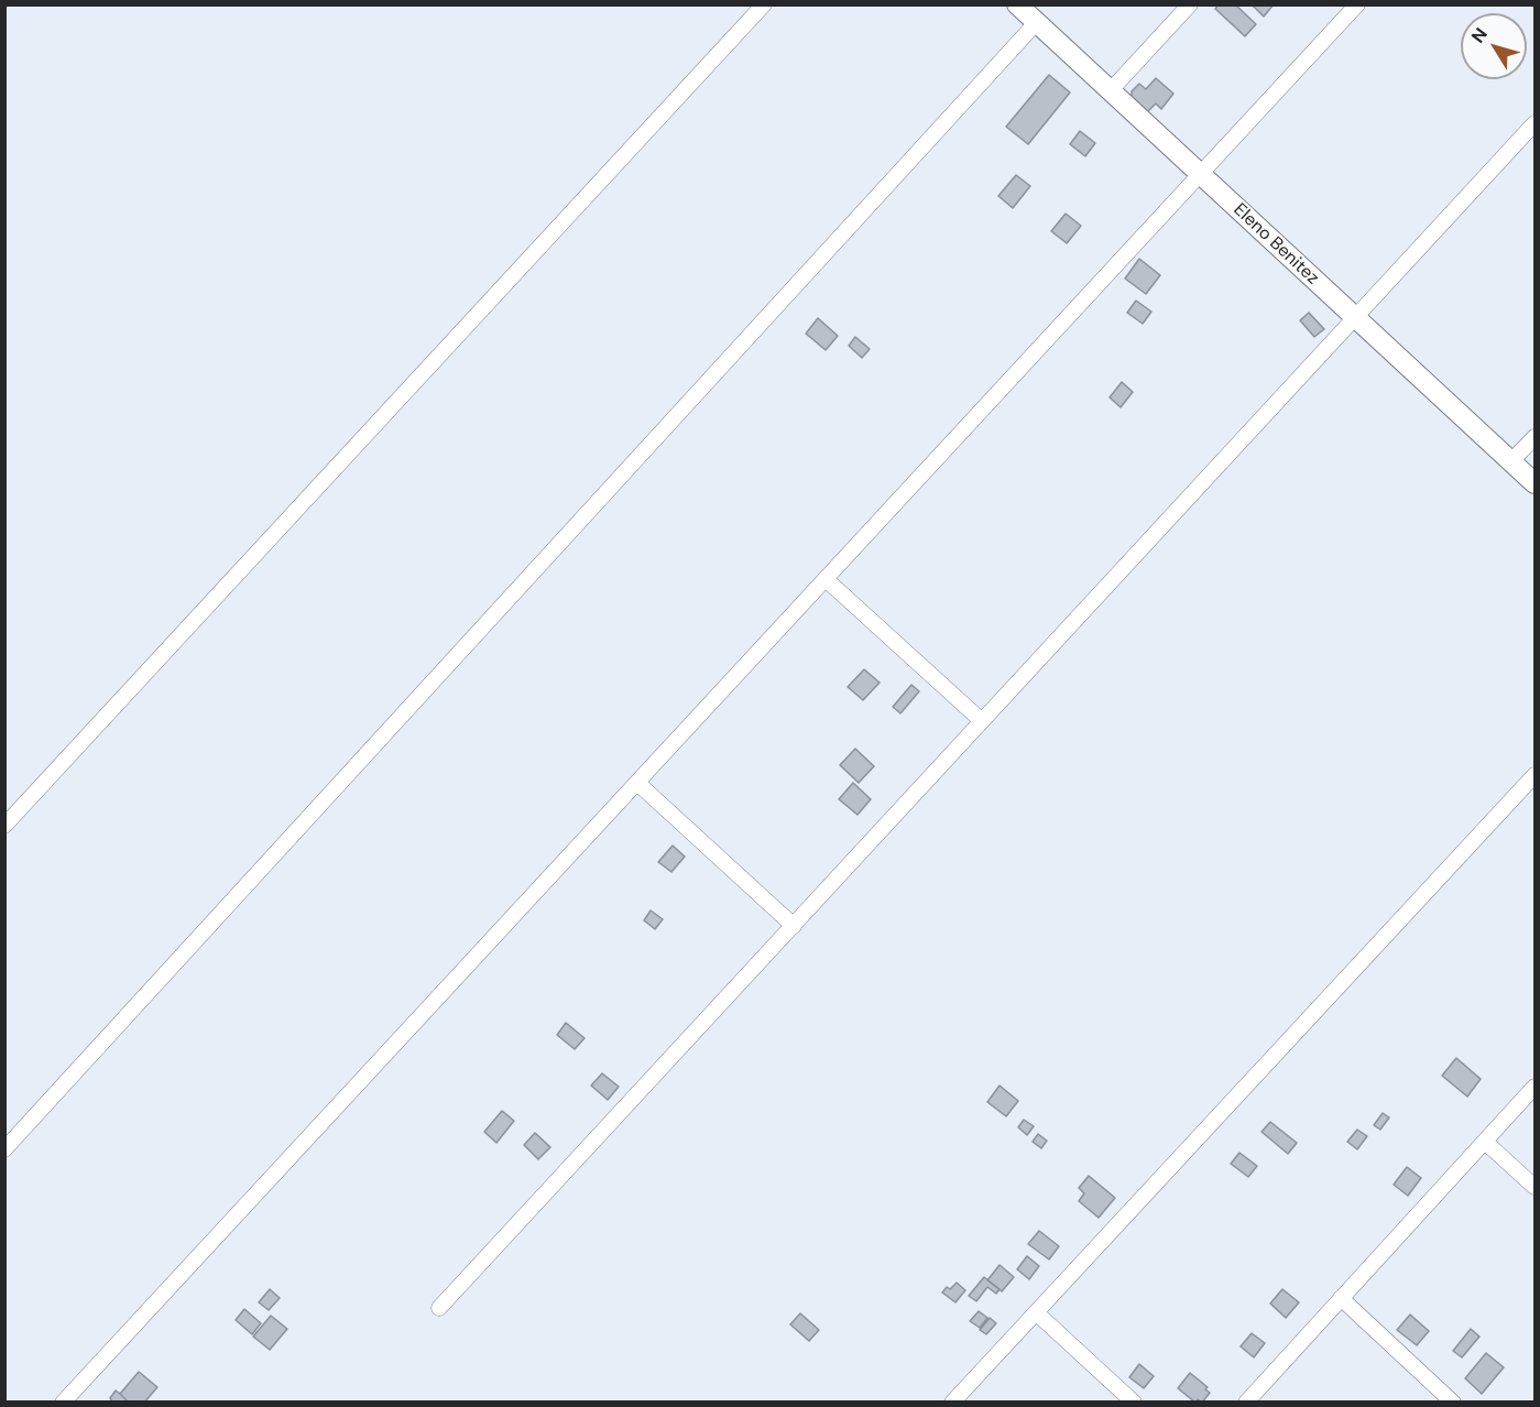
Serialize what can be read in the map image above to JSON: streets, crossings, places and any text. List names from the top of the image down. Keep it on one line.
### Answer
{"streets":{"street":["Eleno Benitez"]},"north":"top left"}
